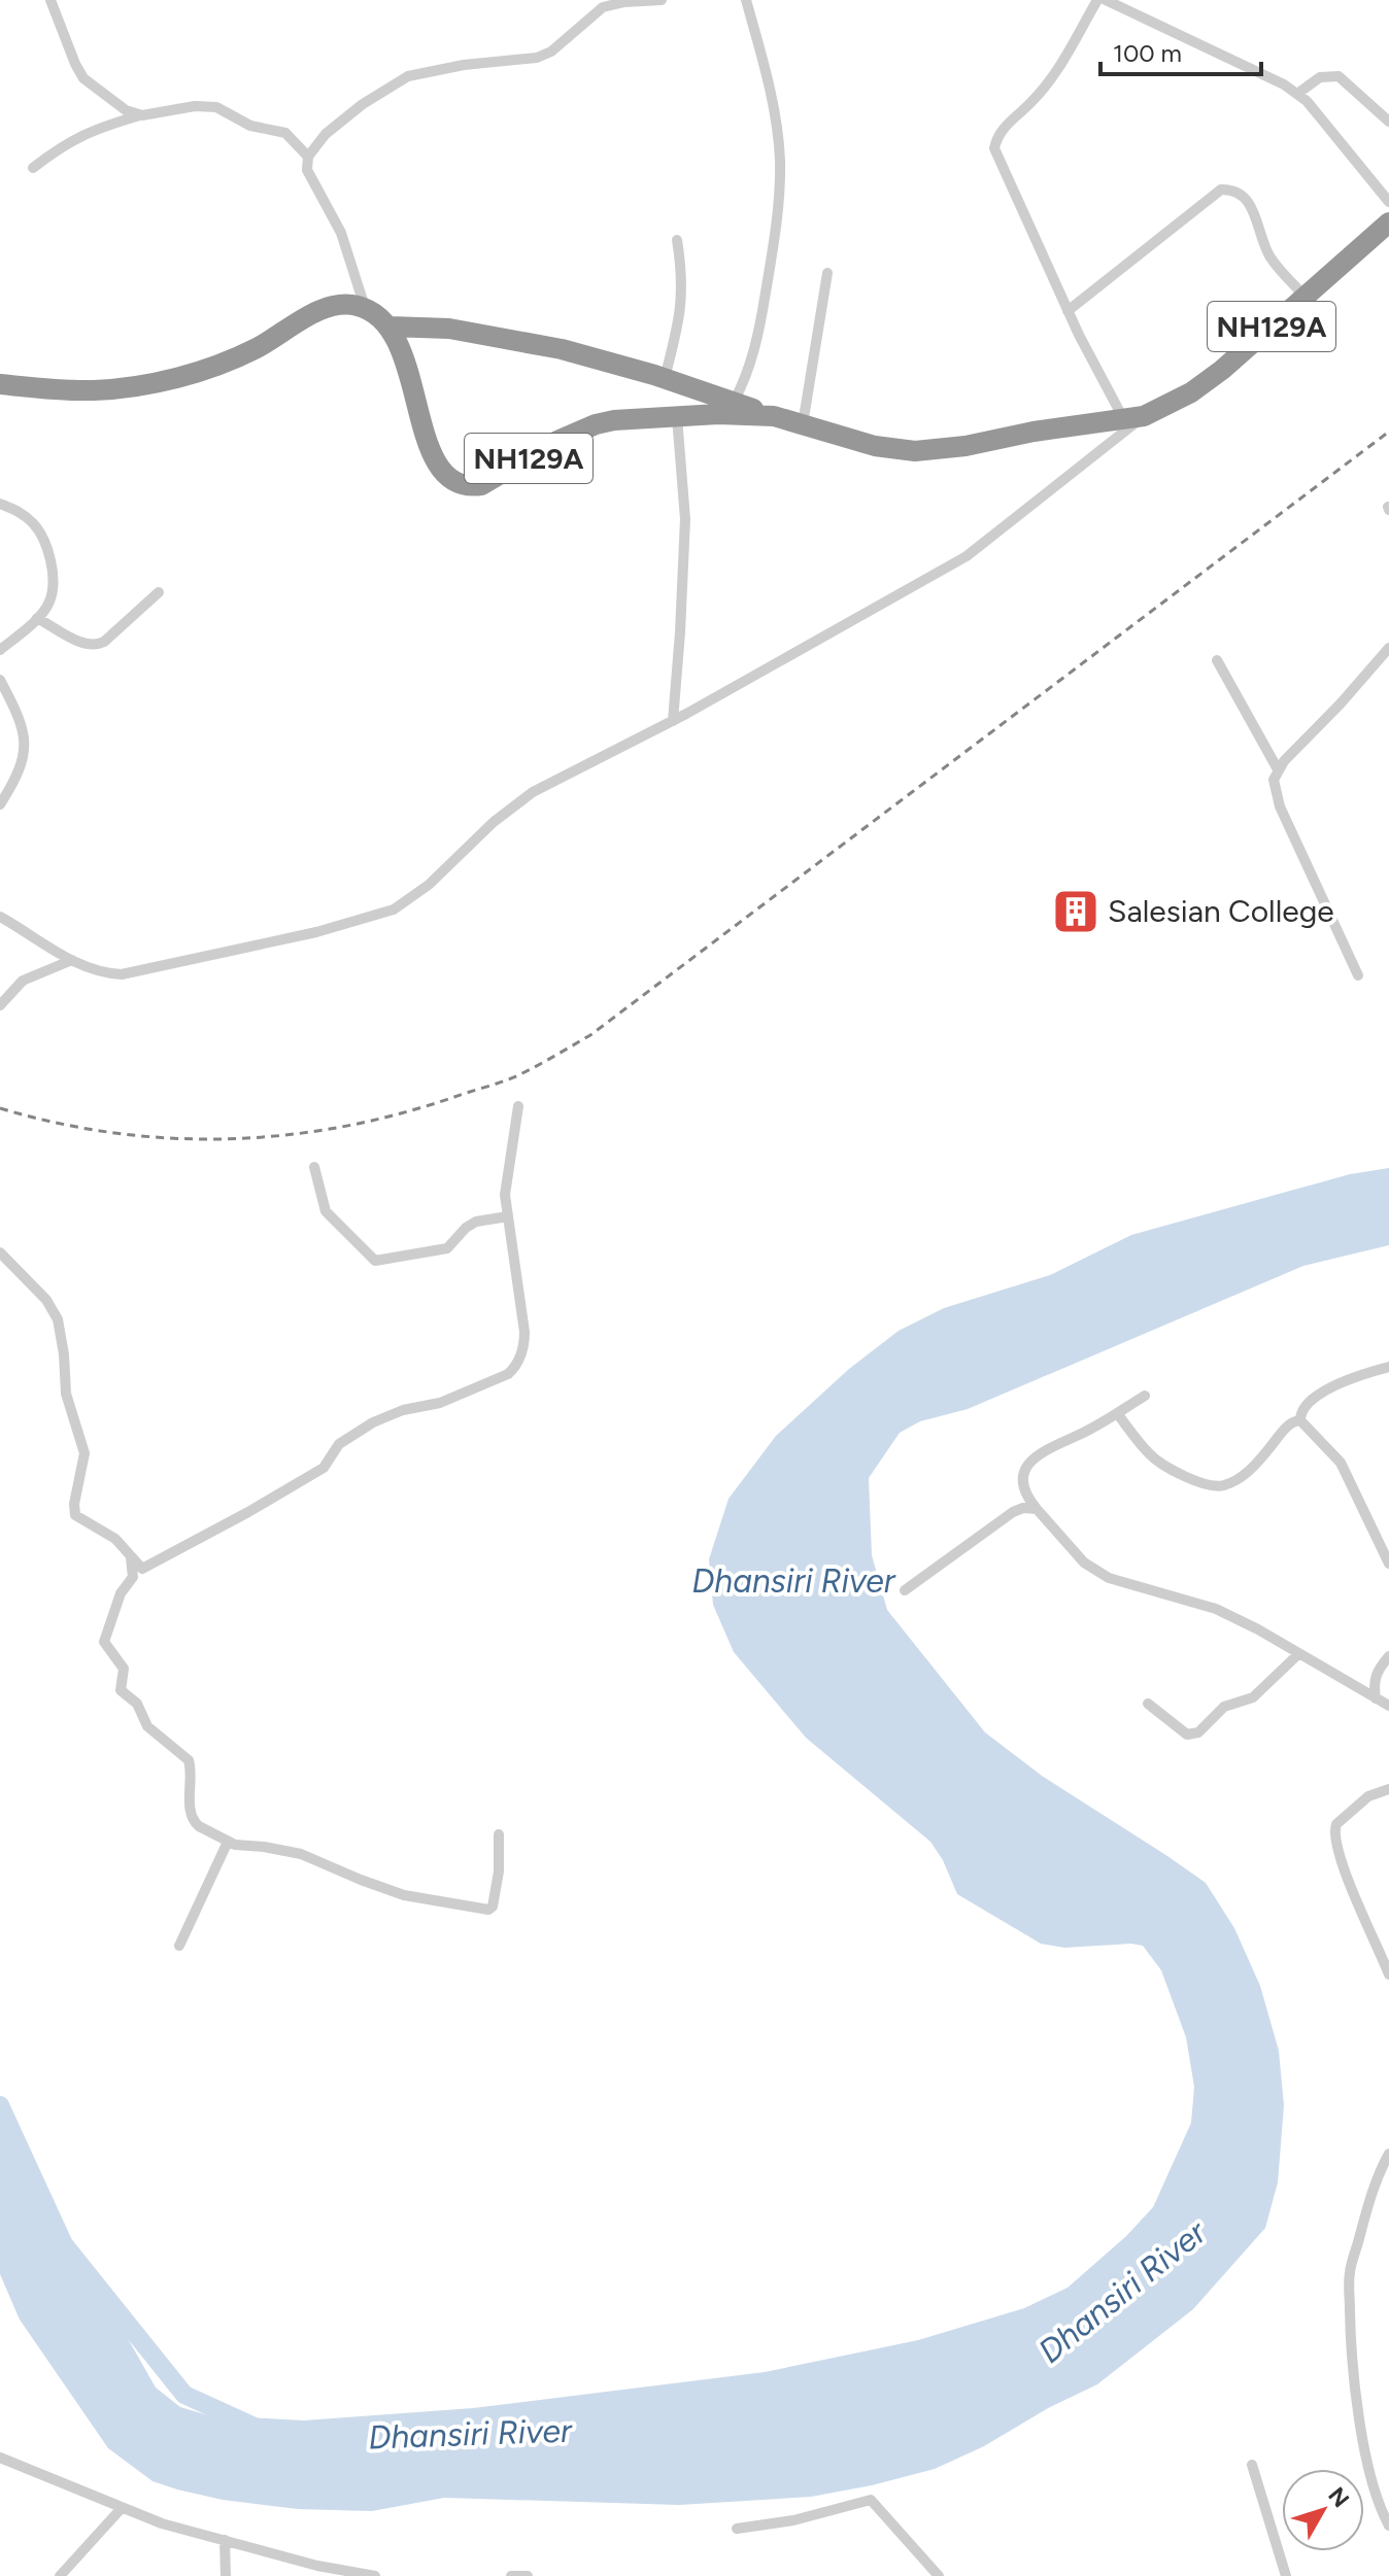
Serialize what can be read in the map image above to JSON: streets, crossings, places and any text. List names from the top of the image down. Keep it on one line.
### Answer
{"streets":{"highway":["NH129A"]},"water":["Dhansiri River"],"places":{"building":["Salesian College"]},"scale_bar":"100 m","north":"top right"}
